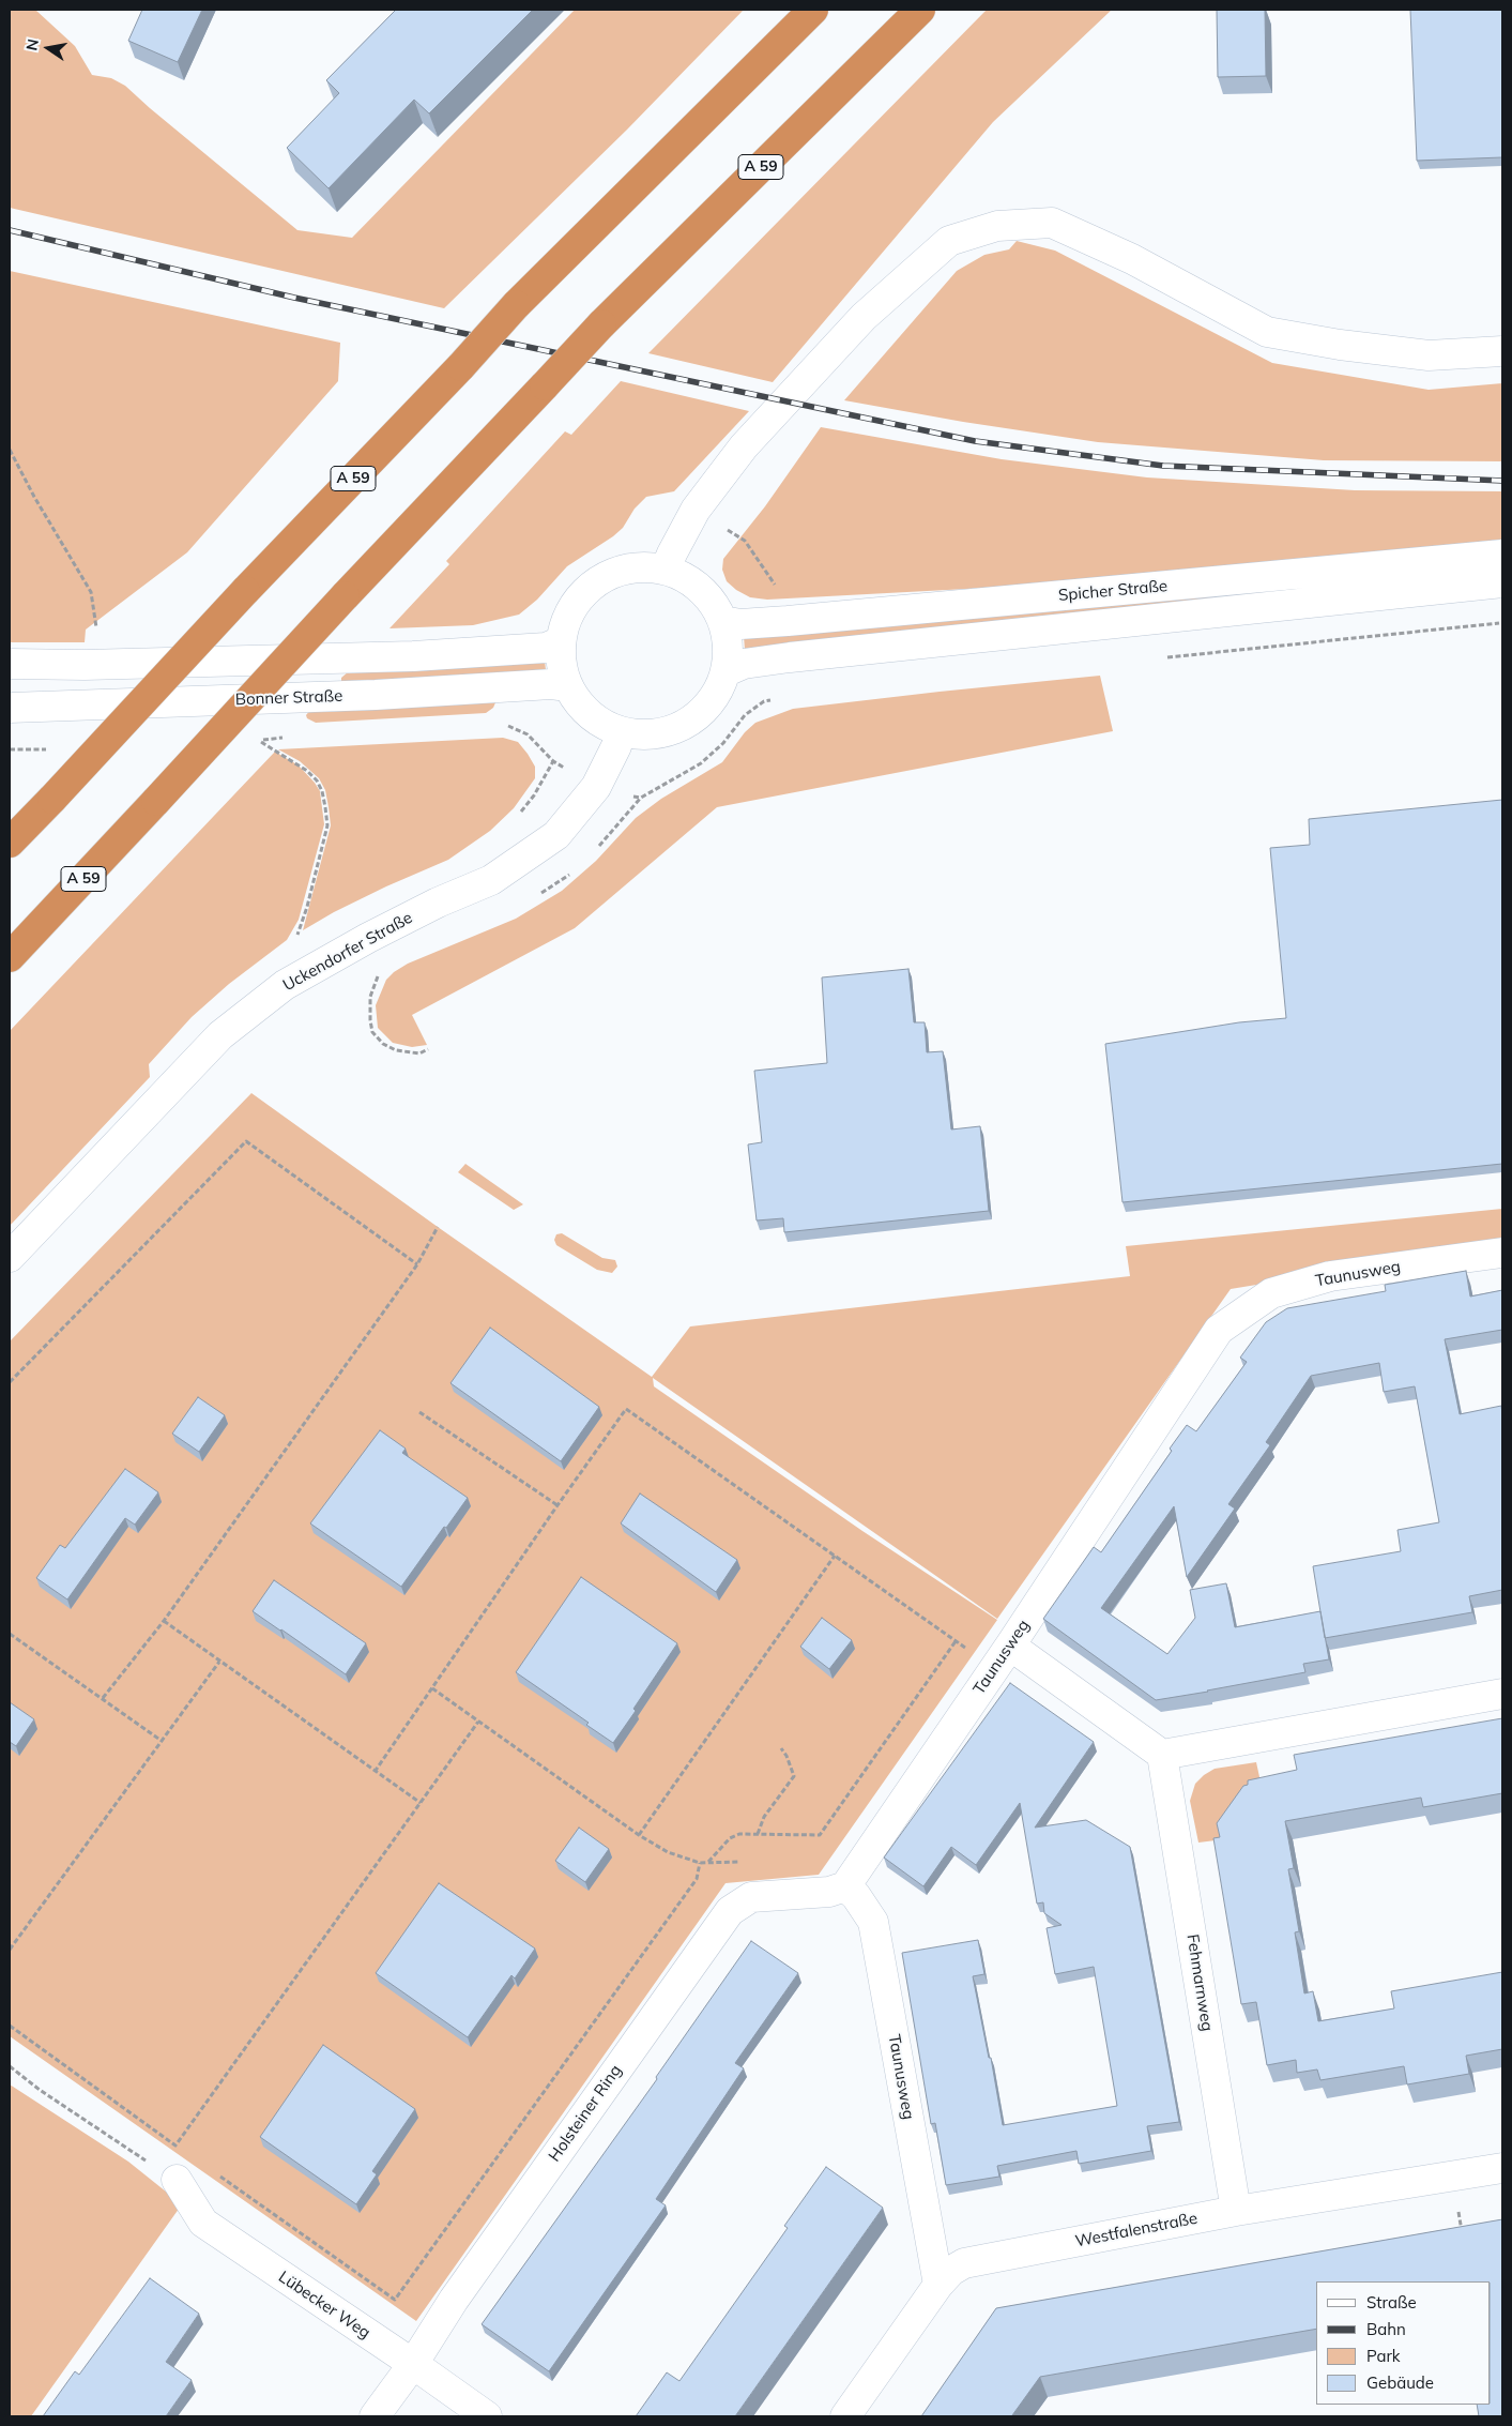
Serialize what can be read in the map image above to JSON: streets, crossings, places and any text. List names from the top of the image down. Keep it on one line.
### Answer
{"streets":{"highway":["A 59"],"street":["Spicher Straße","Bonner Straße","Uckendorfer Straße","Taunusweg","Fehmarnweg","Holsteiner Ring","Westfalenstraße","Lübecker Weg"]},"crossings":[["Spicher Straße","Bonner Straße"],["Spicher Straße","Uckendorfer Straße"],["Bonner Straße","Uckendorfer Straße"],["Taunusweg","Holsteiner Ring"],["Taunusweg","Westfalenstraße"],["Fehmarnweg","Westfalenstraße"],["Holsteiner Ring","Lübecker Weg"]],"legend":["Straße","Bahn","Park","Gebäude"],"north":"left"}
